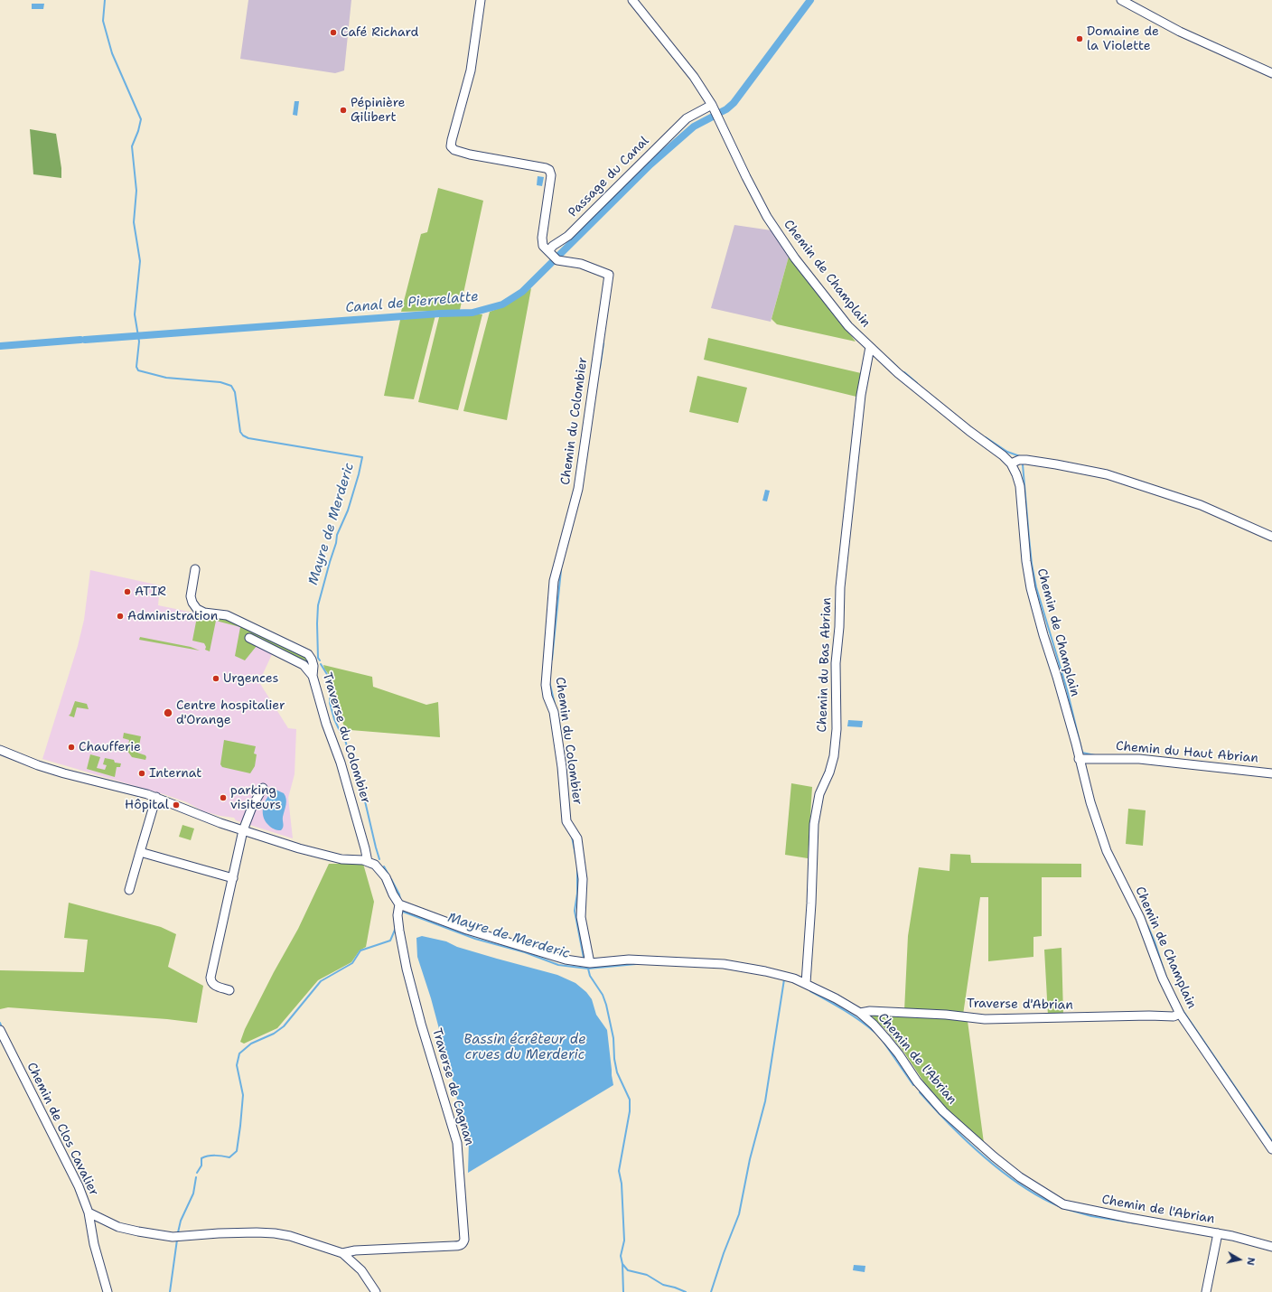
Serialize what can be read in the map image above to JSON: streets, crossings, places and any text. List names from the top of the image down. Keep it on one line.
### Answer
{"streets":{"street":["Passage du Canal","Chemin de Champlain","Chemin du Colombier","Chemin du Bas Abrian","Traverse du Colombier","Chemin du Haut Abrian","Traverse d'Abrian","Chemin de l'Abrian","Traverse de Cagnan","Chemin de Clos Cavalier"]},"crossings":[["Passage du Canal","Chemin de Champlain"],["Passage du Canal","Chemin du Colombier"],["Chemin de Champlain","Chemin du Bas Abrian"],["Chemin de Champlain","Chemin du Haut Abrian"],["Chemin de Champlain","Traverse d'Abrian"],["Chemin du Colombier","Chemin de l'Abrian"],["Chemin du Bas Abrian","Chemin de l'Abrian"],["Traverse d'Abrian","Chemin de l'Abrian"],["Chemin de l'Abrian","Traverse de Cagnan"],["Traverse de Cagnan","Chemin de Clos Cavalier"]],"water":["Canal de Pierrelatte","Mayre de Merderic","Bassin écrêteur de crues du Merderic"],"places":["Café Richard","Domaine de la Violette","Pépinière Gilibert","ATIR","Administration","Urgences","Centre hospitalier d'Orange","Chaufferie","Internat","parking visiteurs","Hôpital"],"north":"right"}
